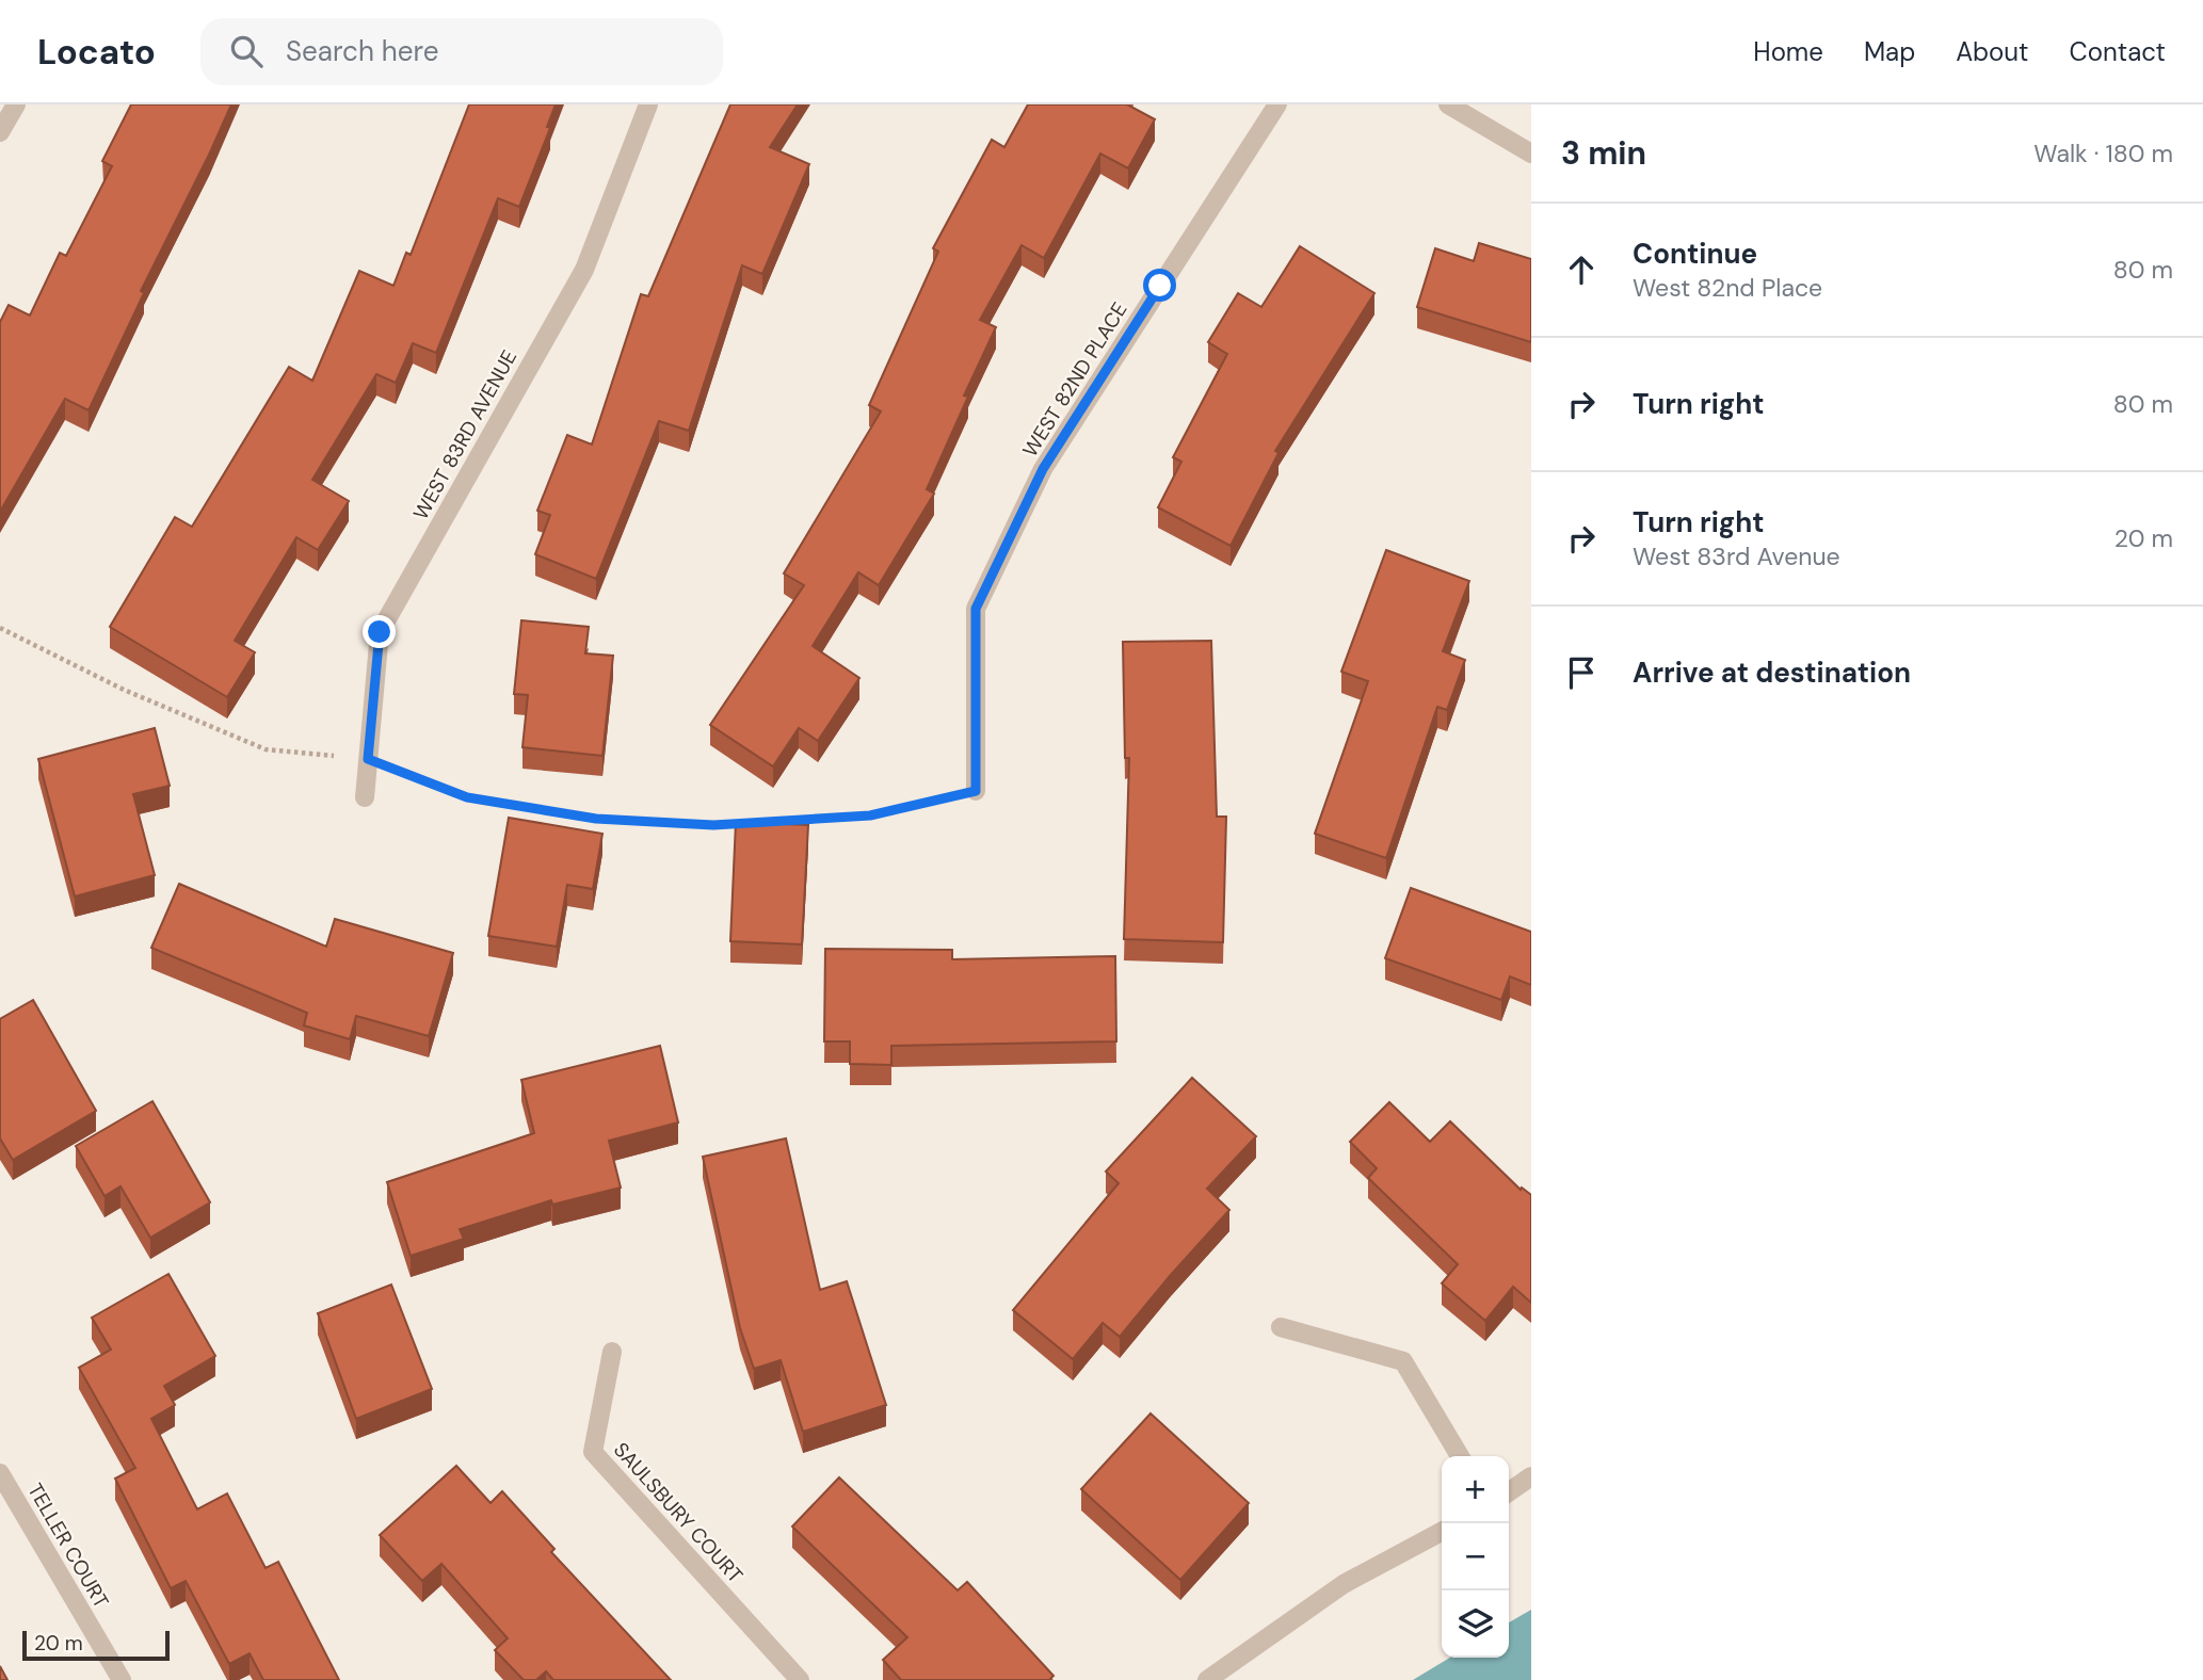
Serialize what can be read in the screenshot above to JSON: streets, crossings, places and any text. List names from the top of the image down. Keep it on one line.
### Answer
{"streets":{"street":["WEST 82ND PLACE","WEST 83RD AVENUE","SAULSBURY COURT","TELLER COURT"]},"scale_bar":"20 m","page":{"header":"Locato","search":"Search here","nav":["Home","Map","About","Contact"],"heading":["3 min","Walk · 180 m"],"list":[["Continue","West 82nd Place","80 m"],["Turn right","80 m"],["Turn right","West 83rd Avenue","20 m"],"Arrive at destination"],"map_buttons":["+","−"],"scale":"20 m"}}
